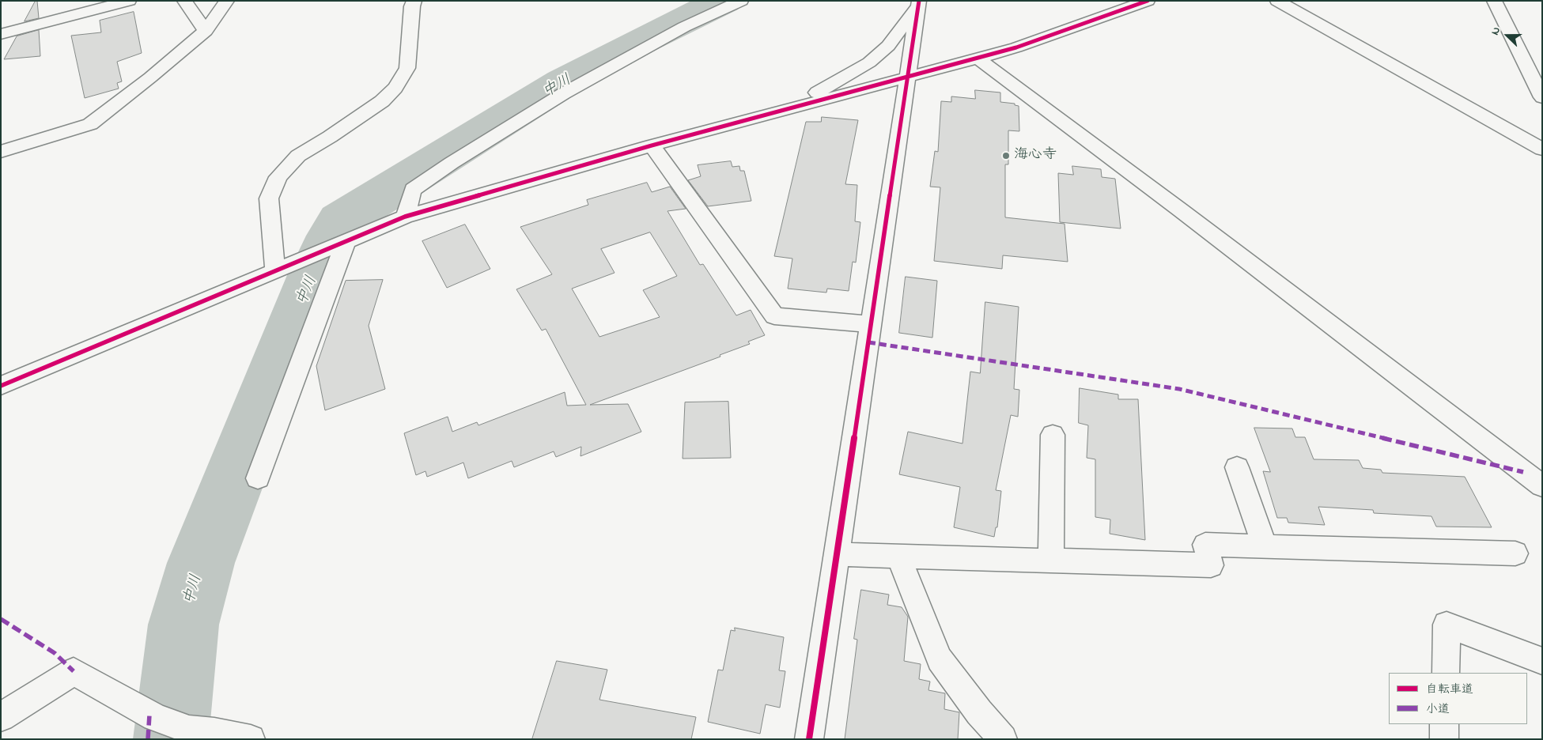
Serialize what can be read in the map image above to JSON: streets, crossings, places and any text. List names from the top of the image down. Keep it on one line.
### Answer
{"water":["中川"],"places":["海心寺"],"legend":["自転車道","小道"],"north":"left"}
